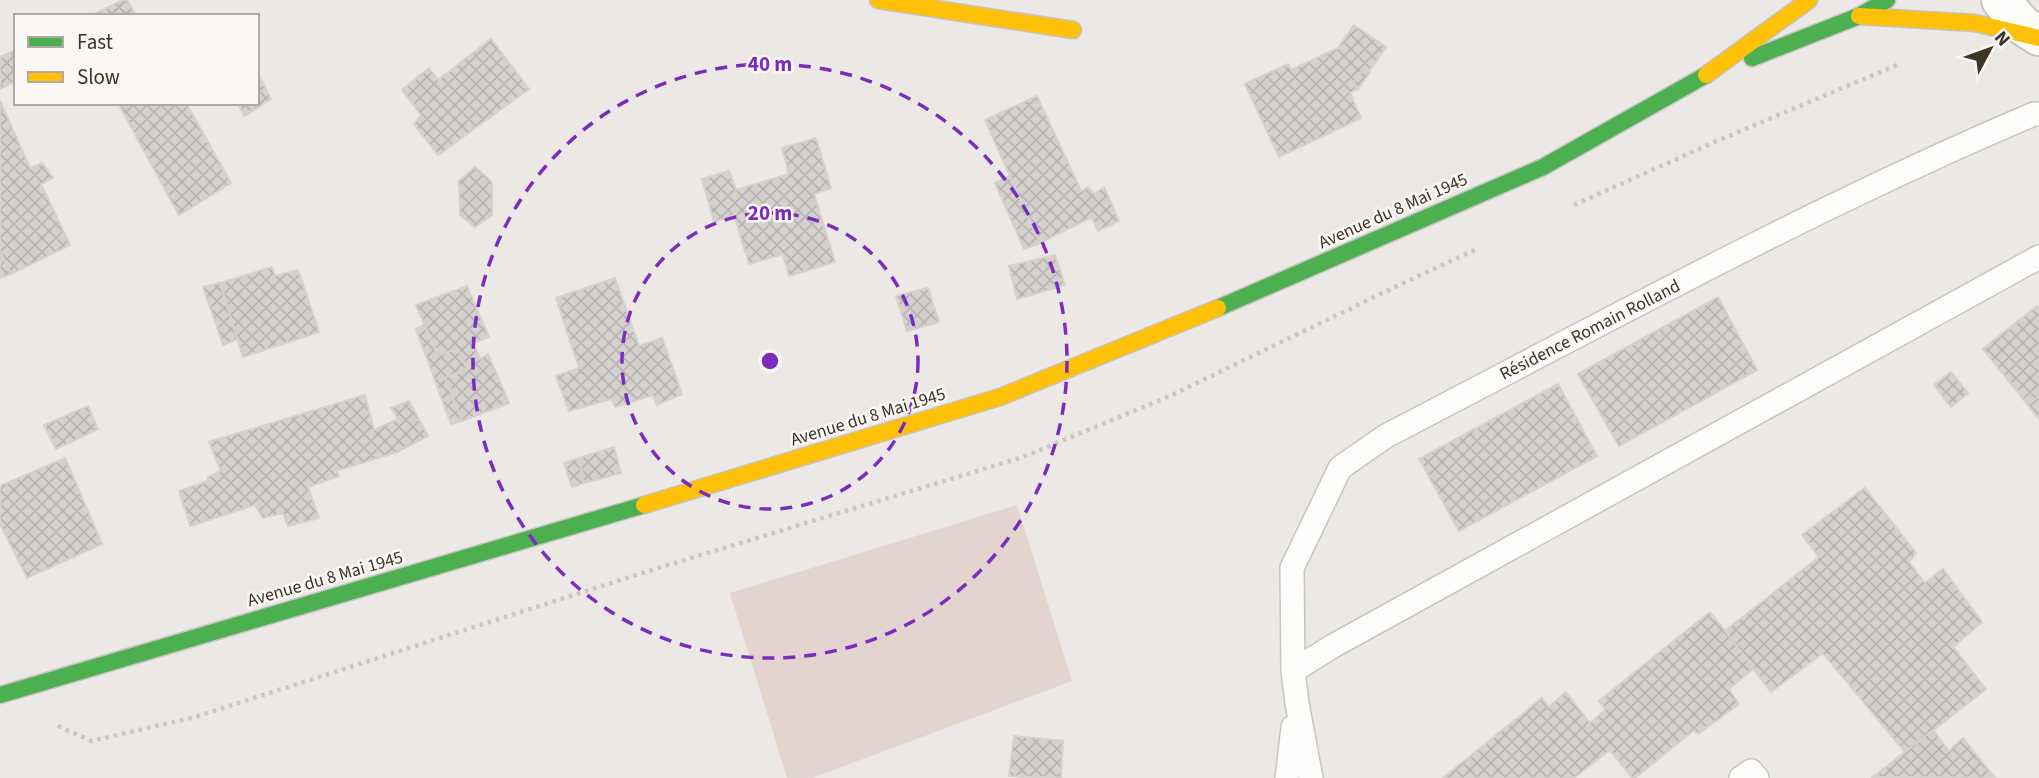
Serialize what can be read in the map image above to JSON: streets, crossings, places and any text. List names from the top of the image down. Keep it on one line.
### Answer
{"streets":{"street":["Avenue du 8 Mai 1945"],"lane":["Résidence Romain Rolland"]},"legend":["Fast","Slow"],"north":"top right","rings":["40 m","20 m"]}
